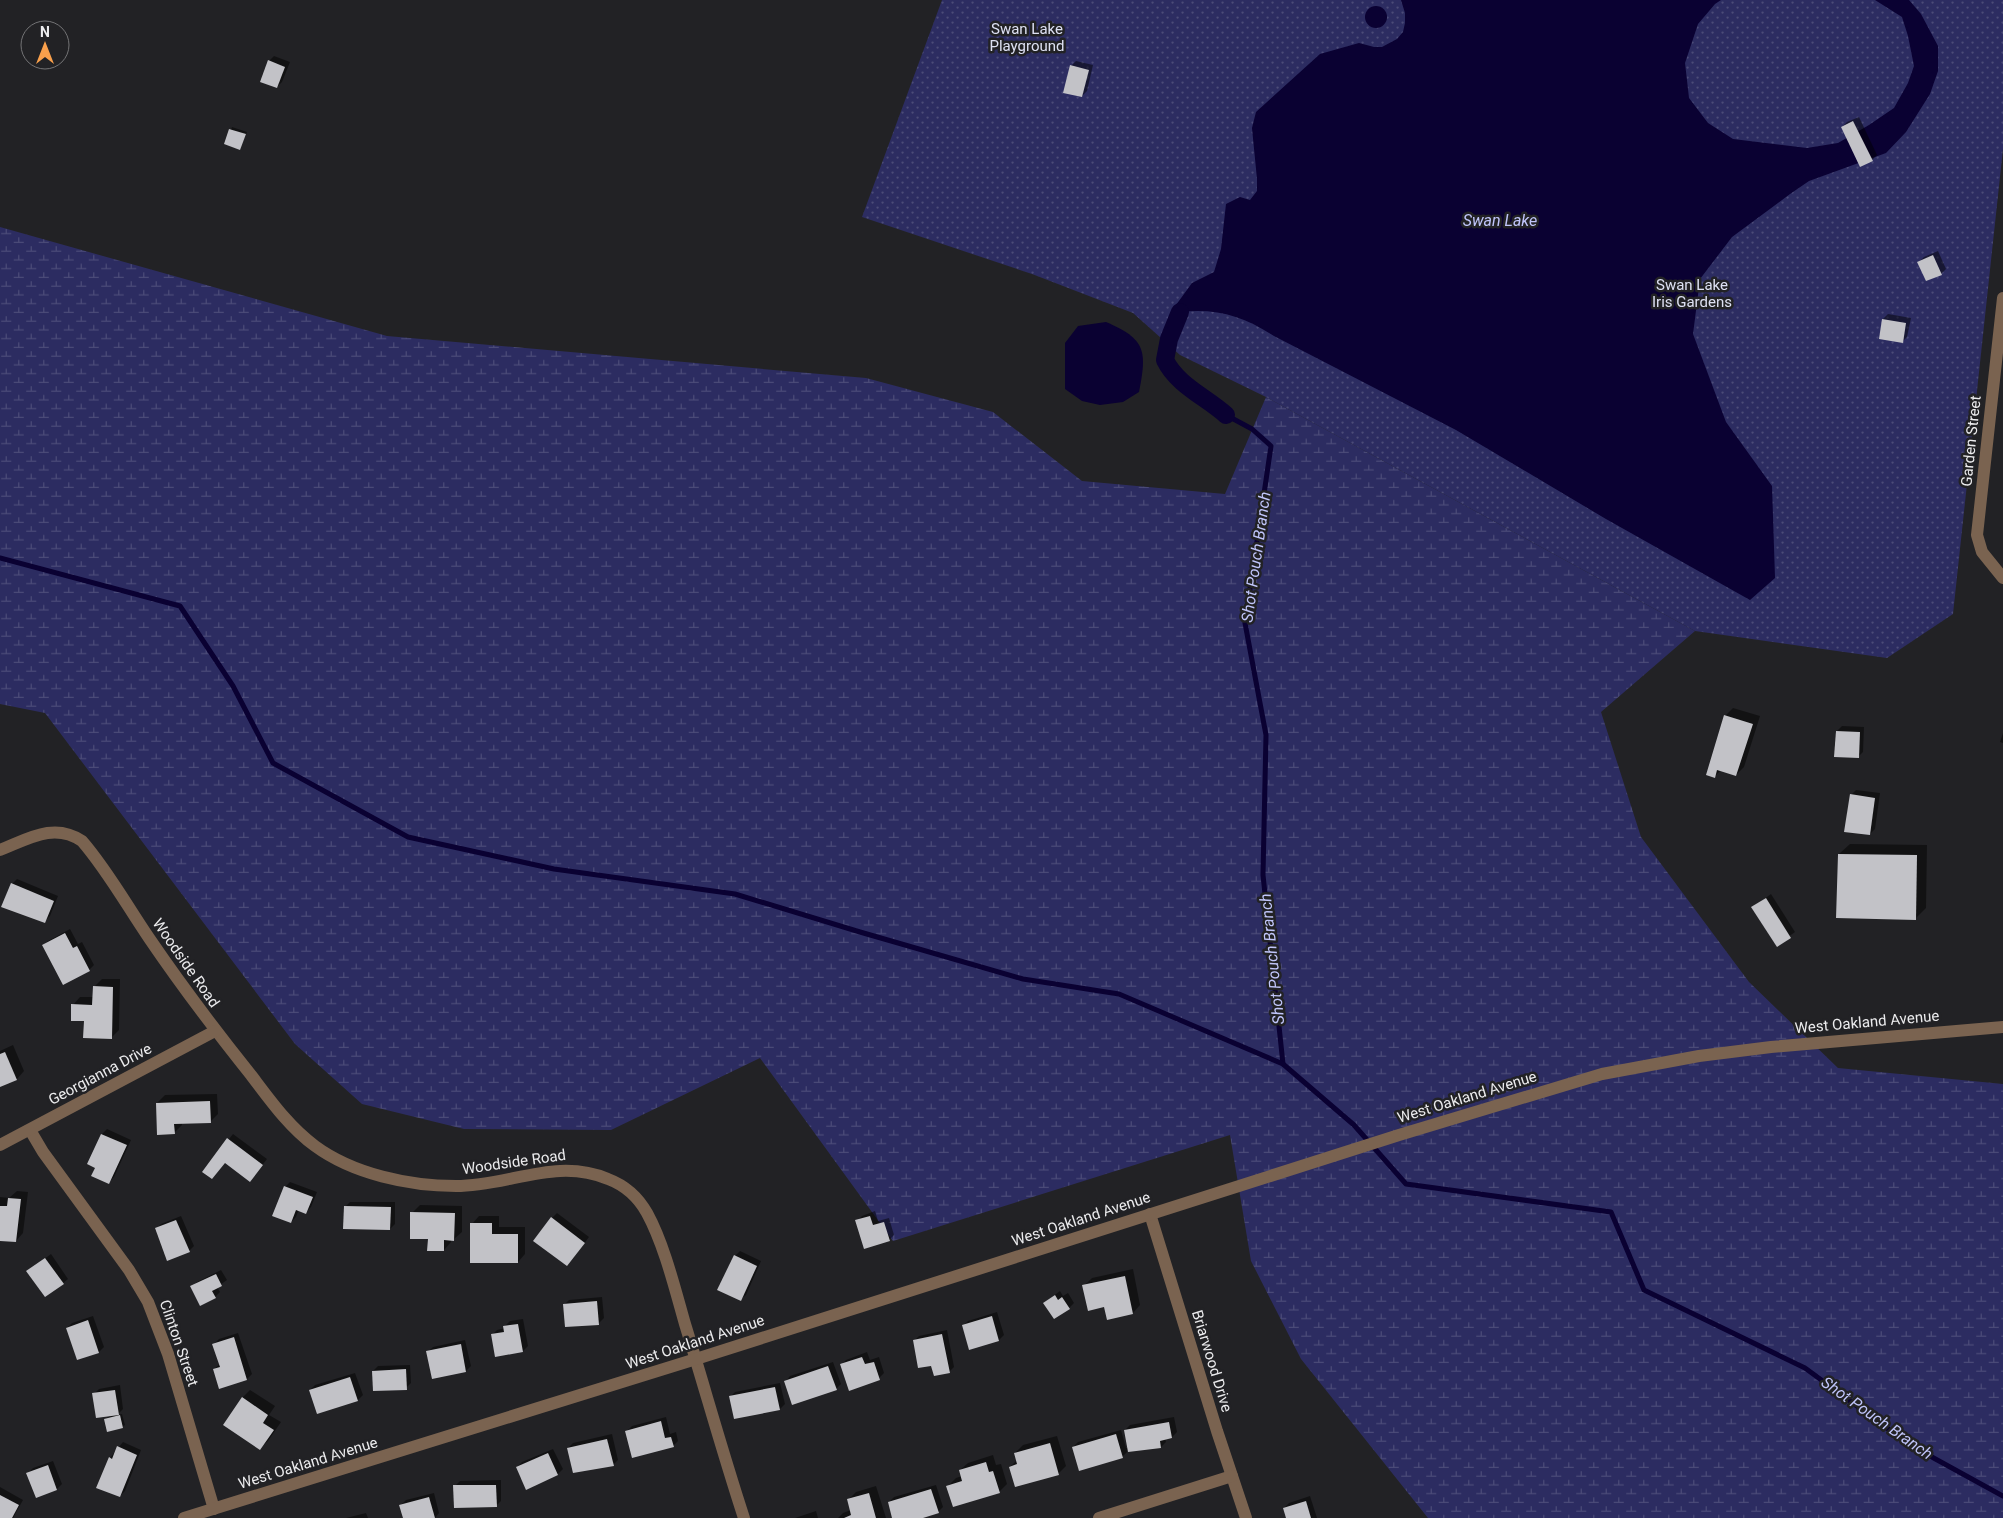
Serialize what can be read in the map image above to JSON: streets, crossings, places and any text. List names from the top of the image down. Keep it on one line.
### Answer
{"streets":{"street":["Garden Street","Woodside Road","West Oakland Avenue","Georgianna Drive","Clinton Street","Briarwood Drive"]},"crossings":[["Woodside Road","West Oakland Avenue"],["Woodside Road","Georgianna Drive"],["West Oakland Avenue","Clinton Street"],["West Oakland Avenue","Briarwood Drive"],["Georgianna Drive","Clinton Street"]],"water":["Swan Lake","Shot Pouch Branch"],"parks":["Swan Lake Playground","Swan Lake Iris Gardens"],"north":"top"}
